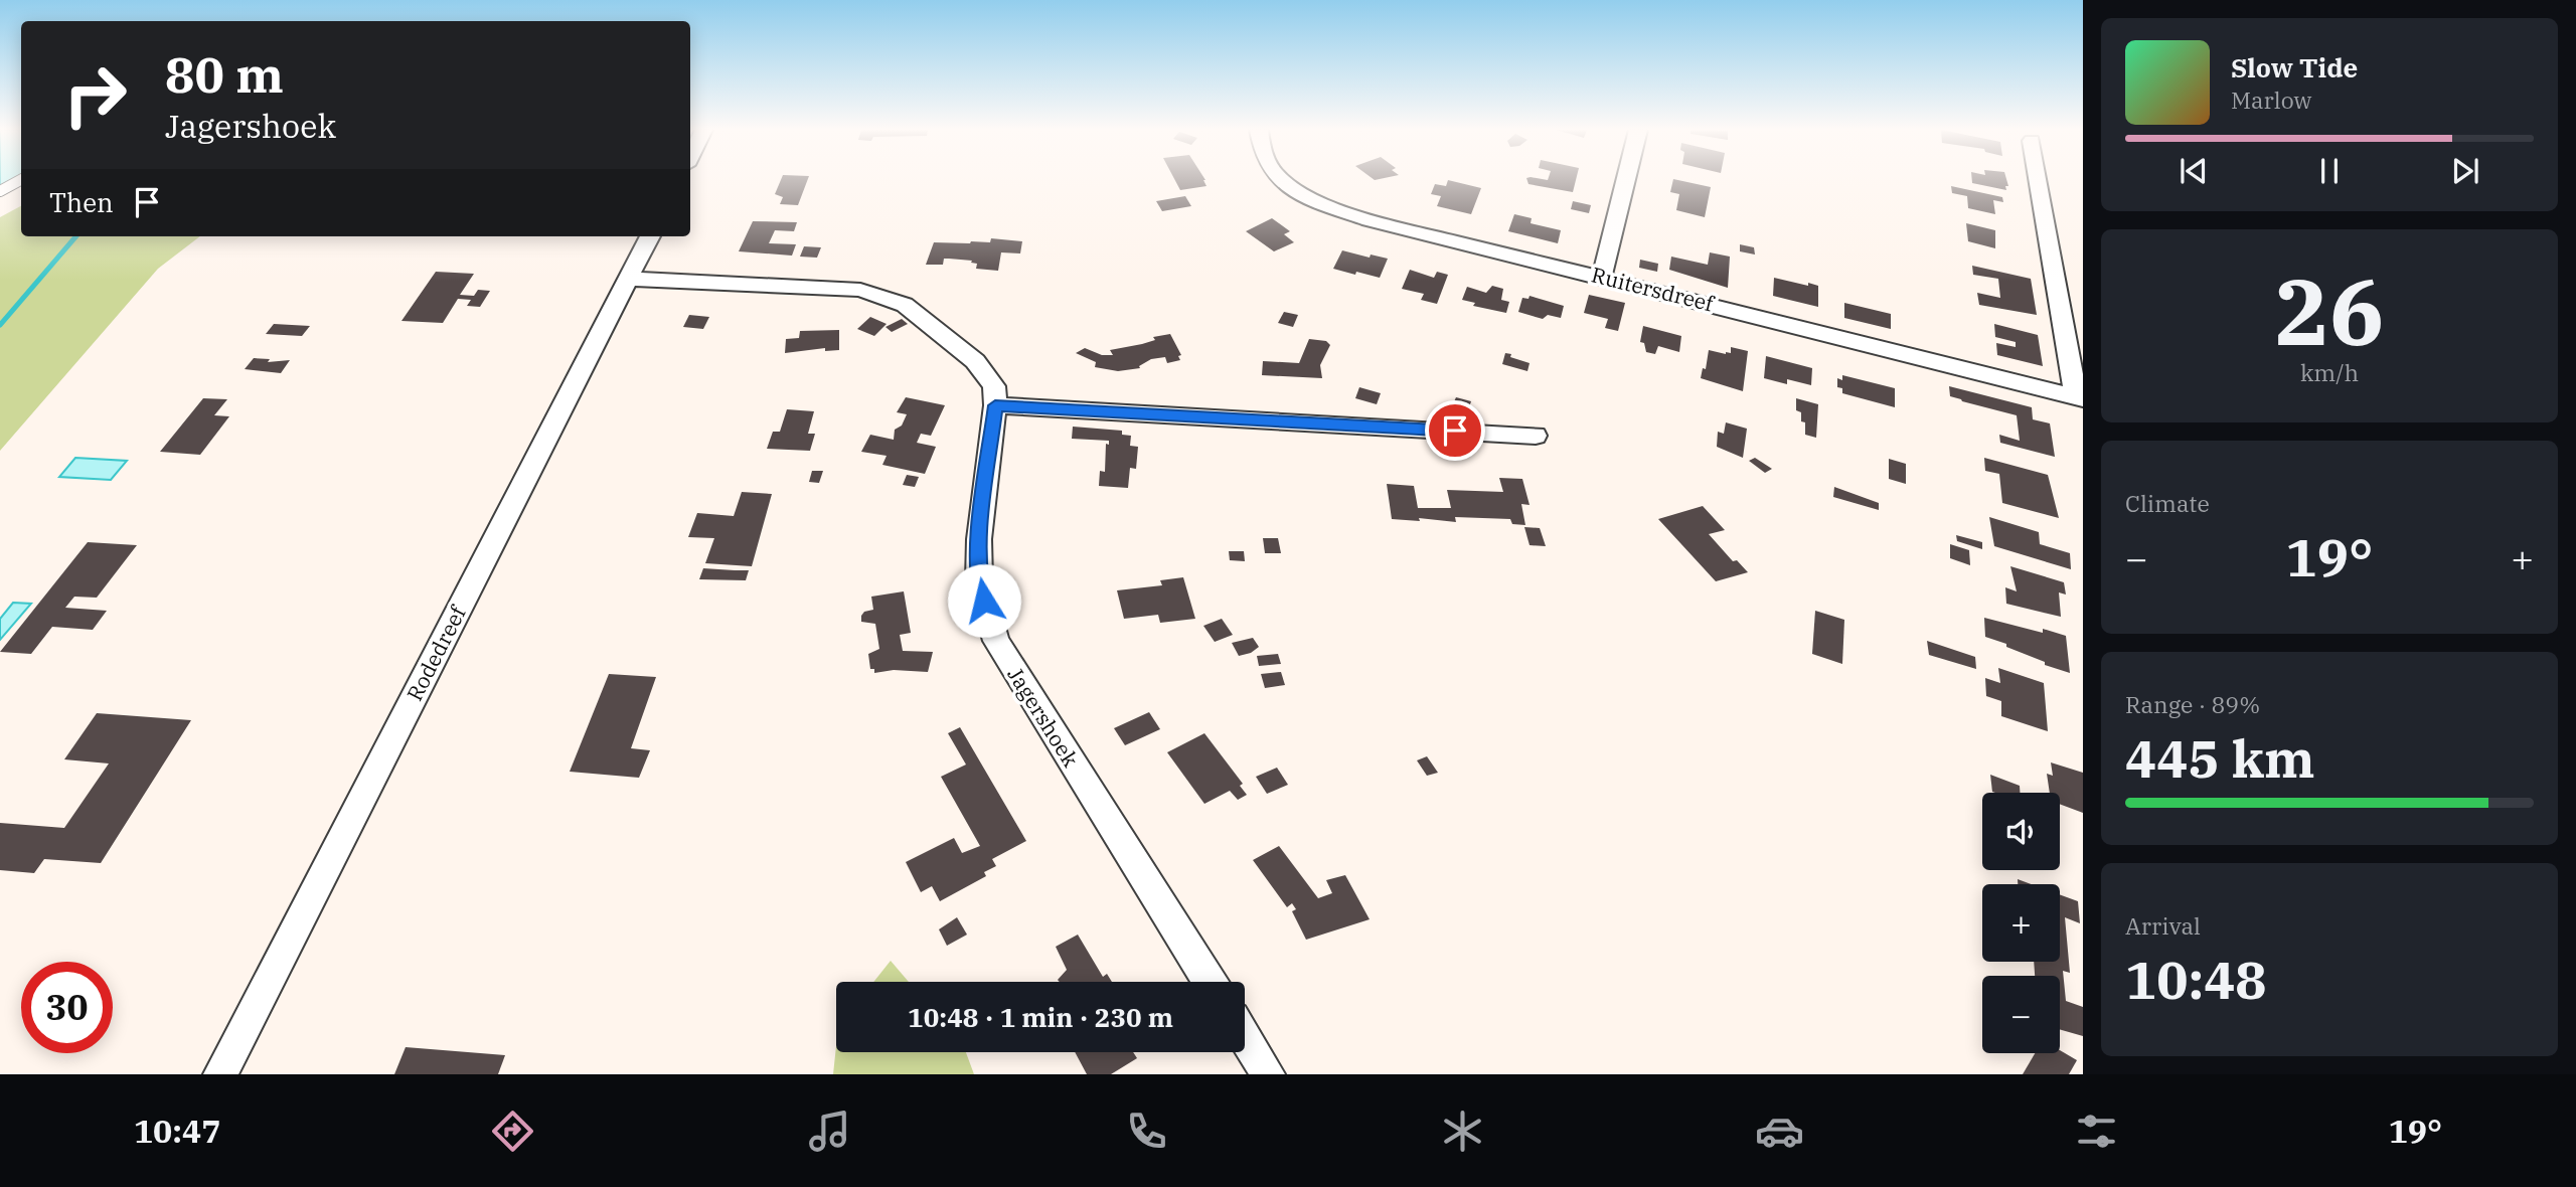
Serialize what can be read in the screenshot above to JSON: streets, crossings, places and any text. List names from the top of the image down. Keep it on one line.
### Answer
{"streets":{"street":["Ruitersdreef","Rodedreef","Jagershoek"]},"crossings":[["Rodedreef","Jagershoek"]],"page":{"turn":["80 m","Jagershoek"],"song":["Slow Tide","Marlow"],"then":"Then","tile":[["26","km/h"],"Climate",["Range · 89%","445 km"],["Arrival","10:48"]],"heat":["−","19°","+"],"map_buttons":["+","−"],"limit":"30","trip":"10:48 · 1 min · 230 m","tabs":["10:47","19°"]}}
